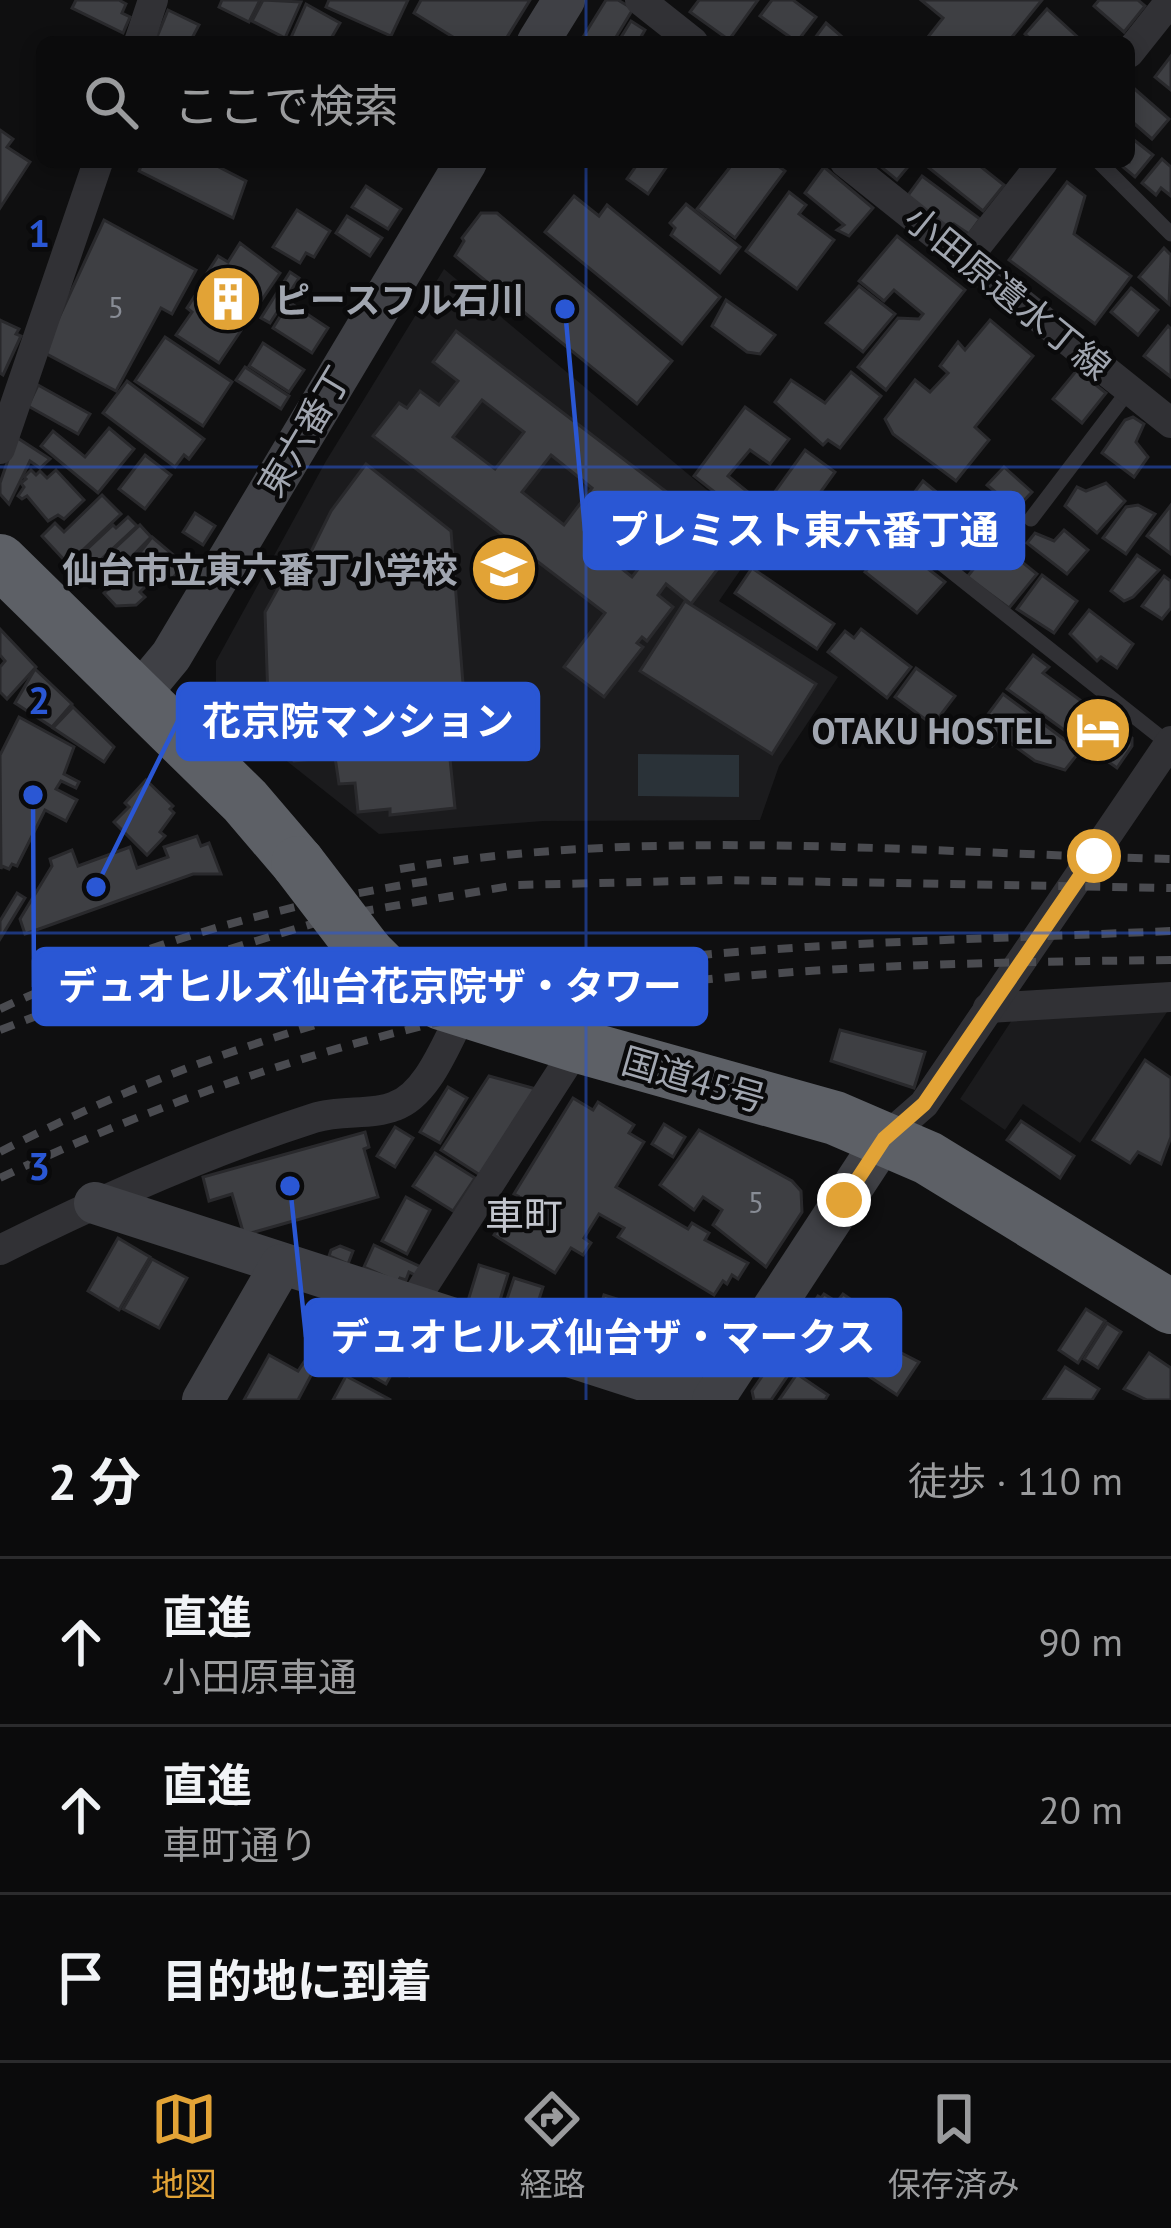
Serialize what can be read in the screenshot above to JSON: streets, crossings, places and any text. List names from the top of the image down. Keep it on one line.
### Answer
{"streets":{"highway":["国道45号"],"street":["小田原遺水丁線","東六番丁"]},"crossings":[["東六番丁","国道45号"]],"districts":["車町"],"places":{"building":["ピースフル石川"],"other":["プレミスト東六番丁通","デュオヒルズ仙台花京院ザ・タワー","花京院マンション","デュオヒルズ仙台ザ・マークス"],"school or university":["仙台市立東六番丁小学校"],"hotel":["OTAKU HOSTEL"]},"house_numbers":["5","5"],"page":{"search":"ここで検索","heading":["2 分","徒歩 · 110 m"],"list":[["直進","小田原車通","90 m"],["直進","車町通り","20 m"],"目的地に到着"],"nav":["地図","経路","保存済み"]},"grid":{"rows":["1","2","3"]}}
